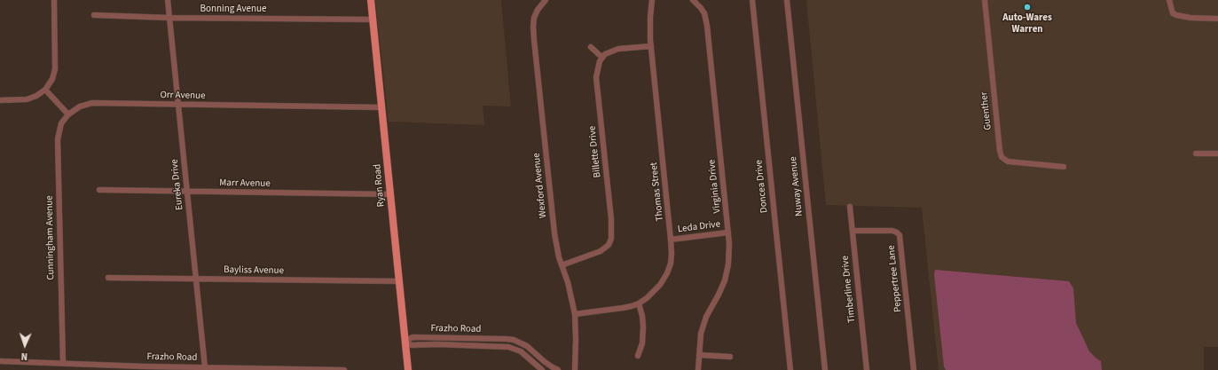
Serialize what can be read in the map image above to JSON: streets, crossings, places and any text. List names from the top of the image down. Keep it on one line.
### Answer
{"streets":{"main road":["Ryan Road"],"street":["Bonning Avenue","Orr Avenue","Guenther","Billette Drive","Marr Avenue","Eureka Drive","Wexford Avenue","Virginia Drive","Doncea Drive","Nuway Avenue","Thomas Street","Leda Drive","Cunningham Avenue","Bayliss Avenue","Peppertree Lane","Timberline Drive","Frazho Road"]},"crossings":[["Bonning Avenue","Eureka Drive"],["Bonning Avenue","Ryan Road"],["Orr Avenue","Eureka Drive"],["Orr Avenue","Ryan Road"],["Orr Avenue","Cunningham Avenue"],["Billette Drive","Wexford Avenue"],["Marr Avenue","Eureka Drive"],["Marr Avenue","Ryan Road"],["Eureka Drive","Bayliss Avenue"],["Eureka Drive","Frazho Road"],["Ryan Road","Bayliss Avenue"],["Ryan Road","Frazho Road"],["Wexford Avenue","Thomas Street"],["Virginia Drive","Leda Drive"],["Thomas Street","Leda Drive"],["Cunningham Avenue","Frazho Road"],["Peppertree Lane","Timberline Drive"]],"places":["Auto-Wares Warren"],"north":"bottom"}
